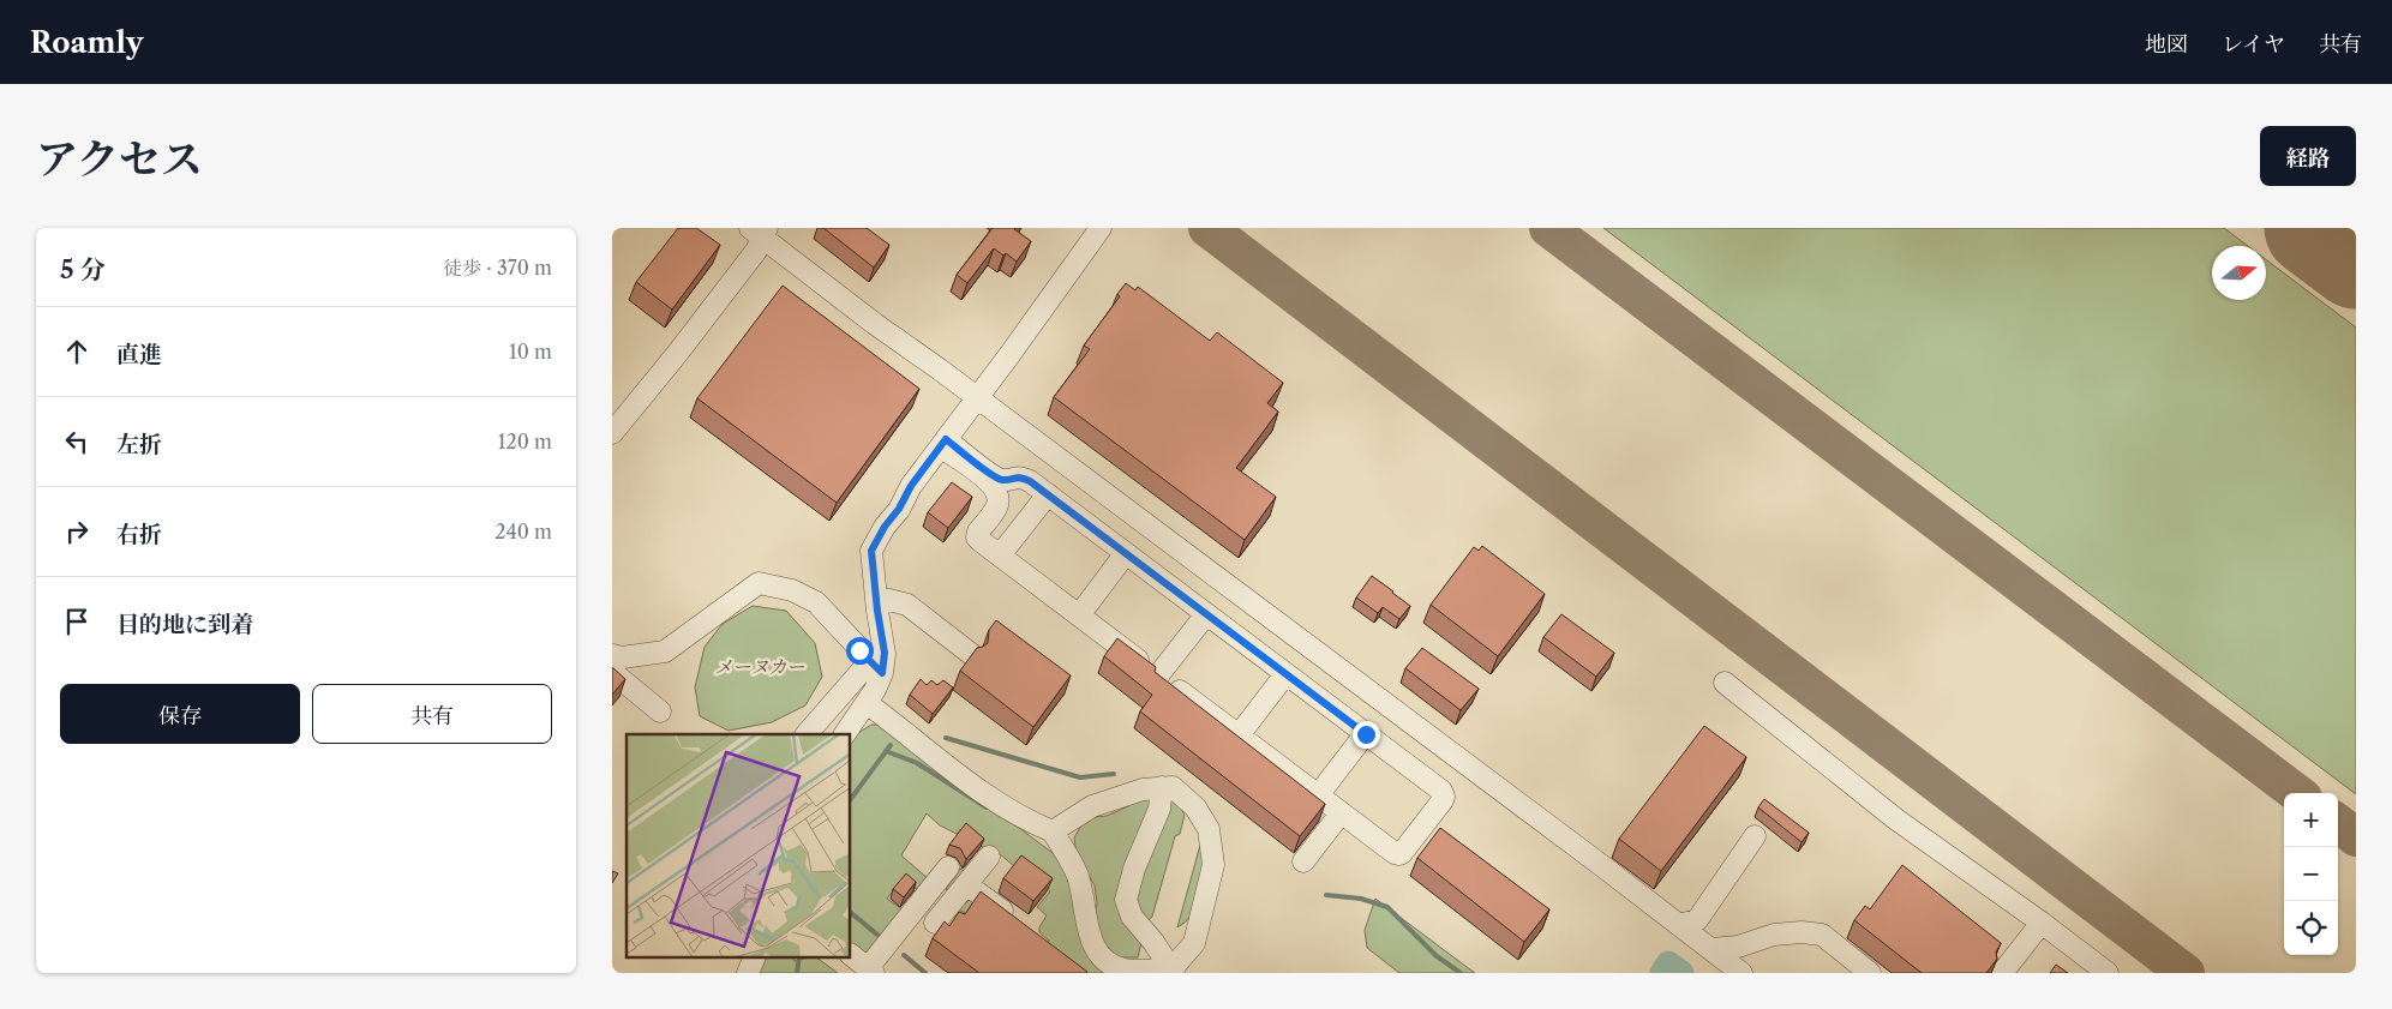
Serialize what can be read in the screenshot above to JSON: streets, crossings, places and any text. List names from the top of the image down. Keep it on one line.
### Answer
{"parks":["メーヌカー"],"north":"right","page":{"header":"Roamly","nav":["地図","レイヤ","共有"],"title":"アクセス","buttons":["経路",["保存","共有"]],"heading":["5 分","徒歩 · 370 m"],"list":[["直進","10 m"],["左折","120 m"],["右折","240 m"],"目的地に到着"],"map_buttons":["+","−"]}}
